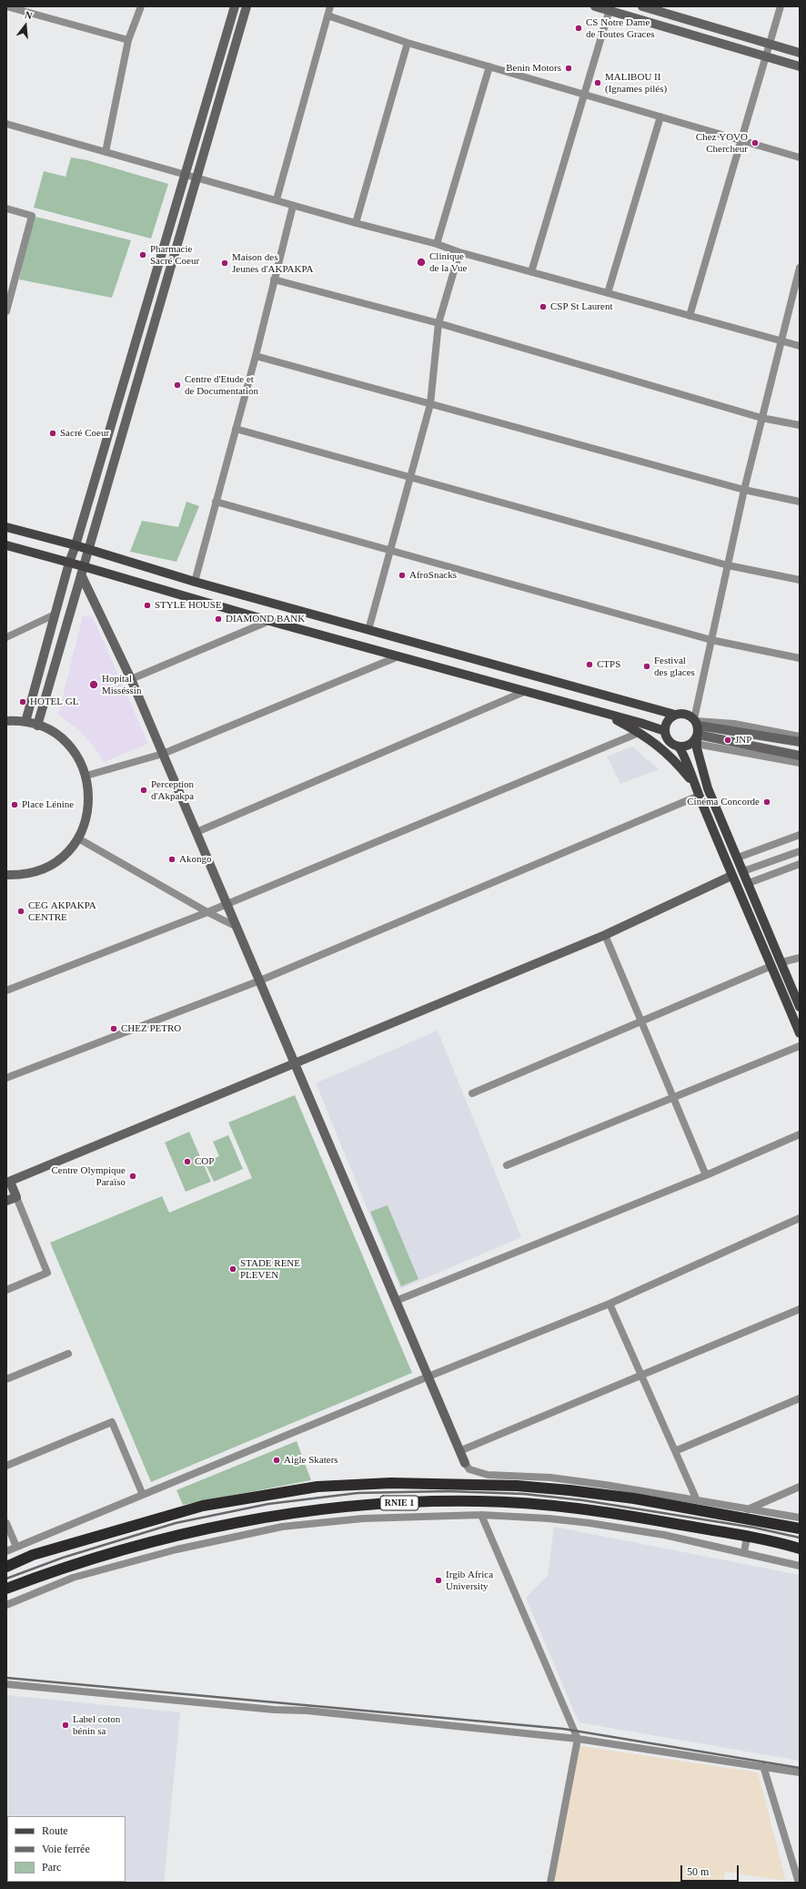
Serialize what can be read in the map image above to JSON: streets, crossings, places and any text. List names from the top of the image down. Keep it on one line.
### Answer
{"streets":{"highway":["RNIE 1"]},"places":["CS Notre Dame de Toutes Graces","Benin Motors","MALIBOU II (Ignames pilés)","Chez YOVO Chercheur","Pharmacie Sacré Coeur","Clinique de la Vue","Maison des Jeunes d'AKPAKPA","CSP St Laurent","Centre d'Etude et de Documentation","Sacré Coeur","AfroSnacks","STYLE HOUSE","DIAMOND BANK","CTPS","Festival des glaces","Hopital Misséssin","HOTEL GL","JNP","Perception d'Akpakpa","Cinéma Concorde","Place Lénine","Akongo","CEG AKPAKPA CENTRE","CHEZ PETRO","COP","Centre Olympique Paraïso","STADE RENE PLEVEN","Aigle Skaters","Irgib Africa University","Label coton bénin sa"],"legend":["Route","Voie ferrée","Parc"],"scale_bar":"50 m","north":"top"}
